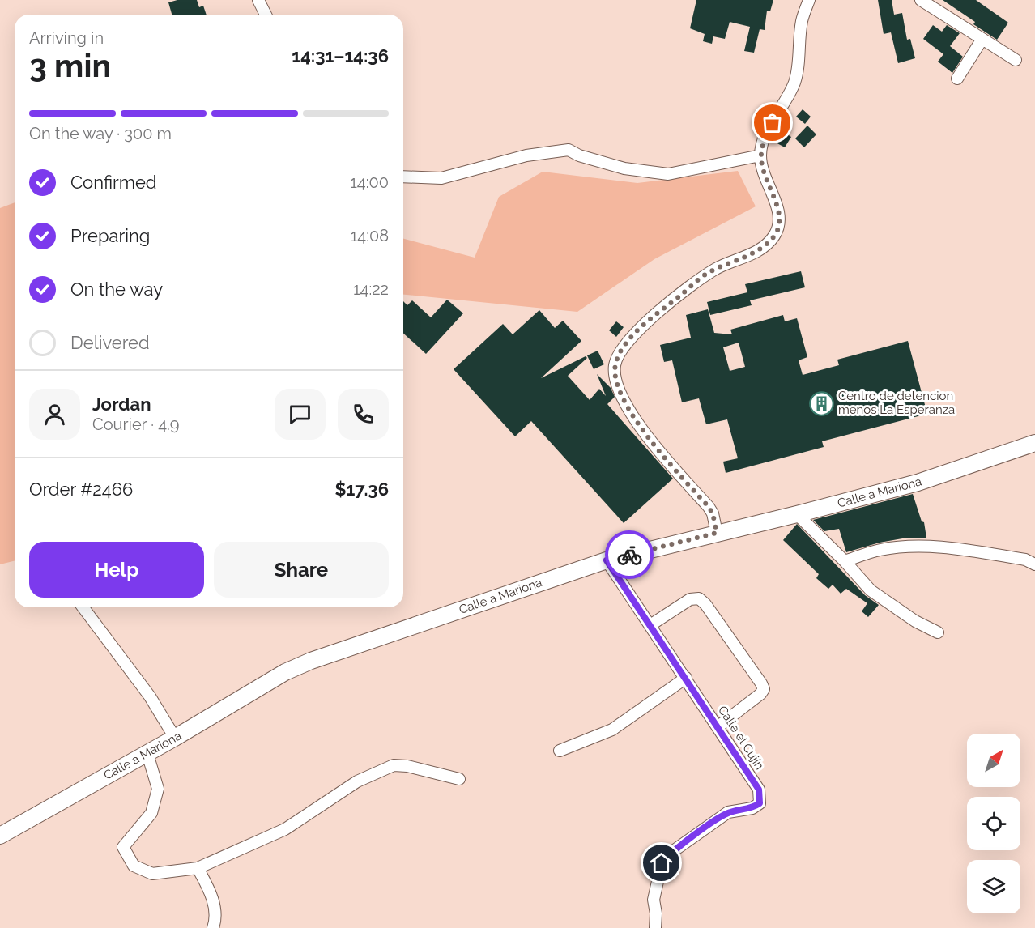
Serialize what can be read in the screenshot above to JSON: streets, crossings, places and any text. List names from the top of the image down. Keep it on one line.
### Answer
{"streets":{"main road":["Calle a Mariona"],"street":["Calle el Cujín"]},"crossings":[["Calle a Mariona","Calle el Cujín"]],"places":{"building":["Centro de detencion menos La Esperanza"]},"north":"top right","page":{"heading":["3 min","Arriving in","14:31–14:36"],"panel":["Jordan","Courier · 4.9","Order #2466","$17.36"],"bar":"On the way · 300 m","list":[["Confirmed","14:00"],["Preparing","14:08"],["On the way","14:22"],"Delivered"],"buttons":["Help","Share"]}}
